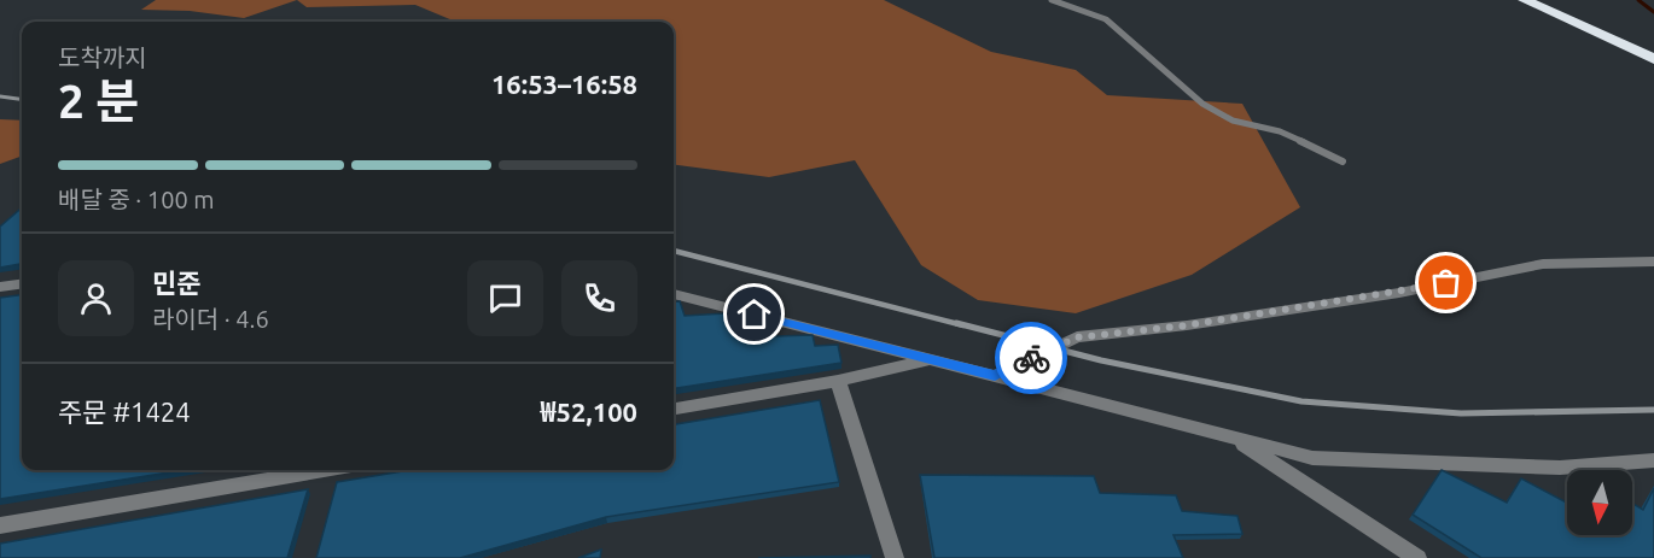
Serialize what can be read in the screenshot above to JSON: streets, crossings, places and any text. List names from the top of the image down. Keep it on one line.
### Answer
{"north":"bottom","page":{"heading":["2 분","도착까지","16:53–16:58"],"panel":["민준","라이더 · 4.6","주문 #1424","₩52,100"],"bar":"배달 중 · 100 m"}}
